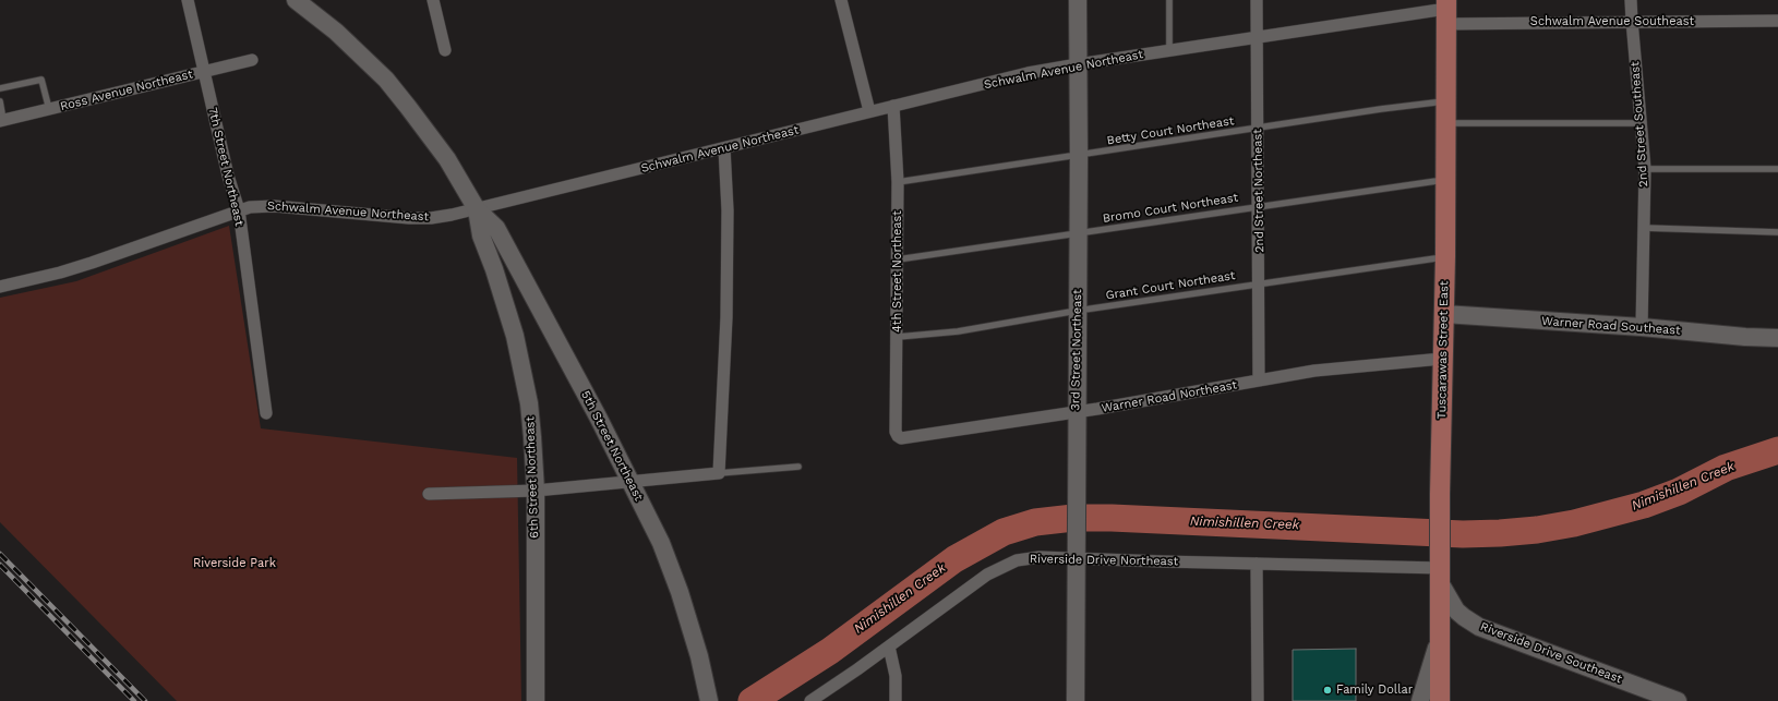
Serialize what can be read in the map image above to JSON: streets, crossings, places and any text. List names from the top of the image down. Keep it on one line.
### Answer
{"streets":{"main road":["Tuscarawas Street East"],"street":["Schwalm Avenue Southeast","Schwalm Avenue Northeast","Ross Avenue Northeast","2nd Street Southeast","7th Street Northeast","2nd Street Northeast","4th Street Northeast","Warner Road Southeast","3rd Street Northeast","Warner Road Northeast","5th Street Northeast","6th Street Northeast","Riverside Drive Northeast","Riverside Drive Southeast"],"lane":["Betty Court Northeast","Bromo Court Northeast","Grant Court Northeast"]},"crossings":[["Schwalm Avenue Southeast","Schwalm Avenue Northeast"],["Schwalm Avenue Southeast","2nd Street Southeast"],["Schwalm Avenue Southeast","Tuscarawas Street East"],["Schwalm Avenue Northeast","7th Street Northeast"],["Schwalm Avenue Northeast","2nd Street Northeast"],["Schwalm Avenue Northeast","4th Street Northeast"],["Schwalm Avenue Northeast","3rd Street Northeast"],["Schwalm Avenue Northeast","Tuscarawas Street East"],["Schwalm Avenue Northeast","5th Street Northeast"],["Schwalm Avenue Northeast","6th Street Northeast"],["Ross Avenue Northeast","7th Street Northeast"],["2nd Street Southeast","Warner Road Southeast"],["Betty Court Northeast","2nd Street Northeast"],["Betty Court Northeast","4th Street Northeast"],["Betty Court Northeast","3rd Street Northeast"],["Betty Court Northeast","Tuscarawas Street East"],["2nd Street Northeast","Bromo Court Northeast"],["2nd Street Northeast","Grant Court Northeast"],["2nd Street Northeast","Warner Road Northeast"],["Bromo Court Northeast","4th Street Northeast"],["Bromo Court Northeast","3rd Street Northeast"],["Bromo Court Northeast","Tuscarawas Street East"],["4th Street Northeast","Grant Court Northeast"],["4th Street Northeast","Warner Road Northeast"],["Grant Court Northeast","3rd Street Northeast"],["Grant Court Northeast","Tuscarawas Street East"],["Warner Road Southeast","Tuscarawas Street East"],["3rd Street Northeast","Warner Road Northeast"],["3rd Street Northeast","Riverside Drive Northeast"],["Tuscarawas Street East","Warner Road Northeast"],["Tuscarawas Street East","Riverside Drive Northeast"],["Tuscarawas Street East","Riverside Drive Southeast"],["5th Street Northeast","6th Street Northeast"],["Riverside Drive Northeast","Riverside Drive Southeast"]],"water":["Nimishillen Creek"],"parks":["Riverside Park"],"places":["Family Dollar"]}
